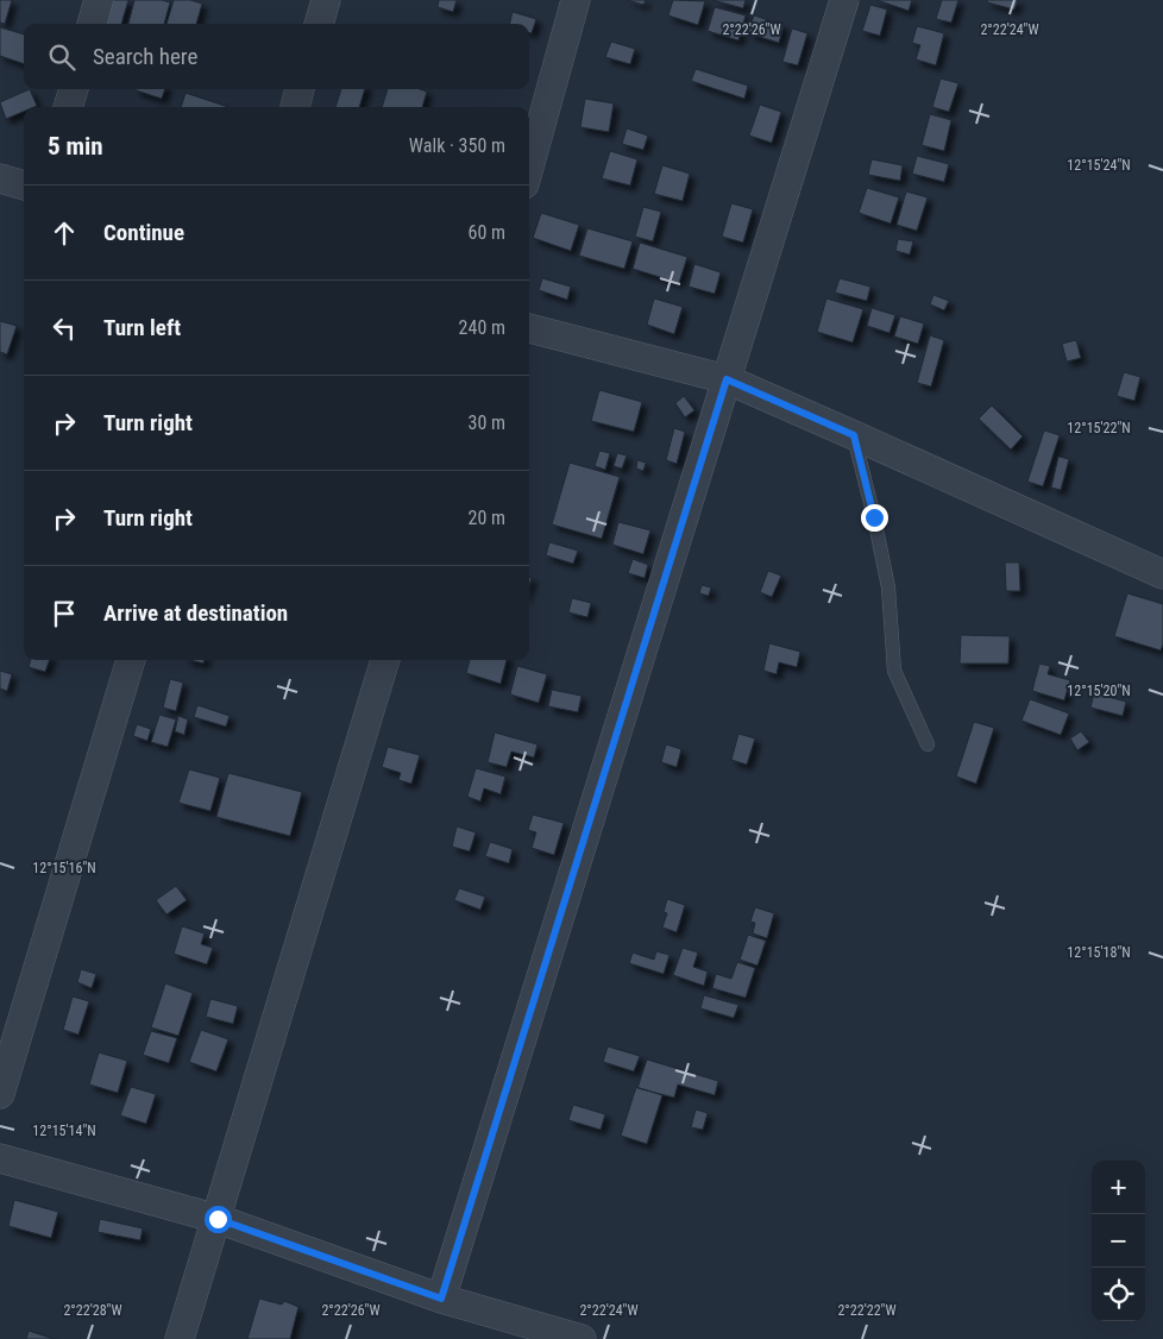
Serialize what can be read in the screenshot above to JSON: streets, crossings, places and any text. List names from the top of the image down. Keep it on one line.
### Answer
{"page":{"search":"Search here","heading":["5 min","Walk · 350 m"],"list":[["Continue","60 m"],["Turn left","240 m"],["Turn right","30 m"],["Turn right","20 m"],"Arrive at destination"],"map_buttons":["+","−"]},"coordinates":["2°22'26\"W","2°22'24\"W","12°15'24\"N","12°15'22\"N","12°15'20\"N","12°15'16\"N","12°15'18\"N","12°15'14\"N","2°22'28\"W","2°22'22\"W"]}
